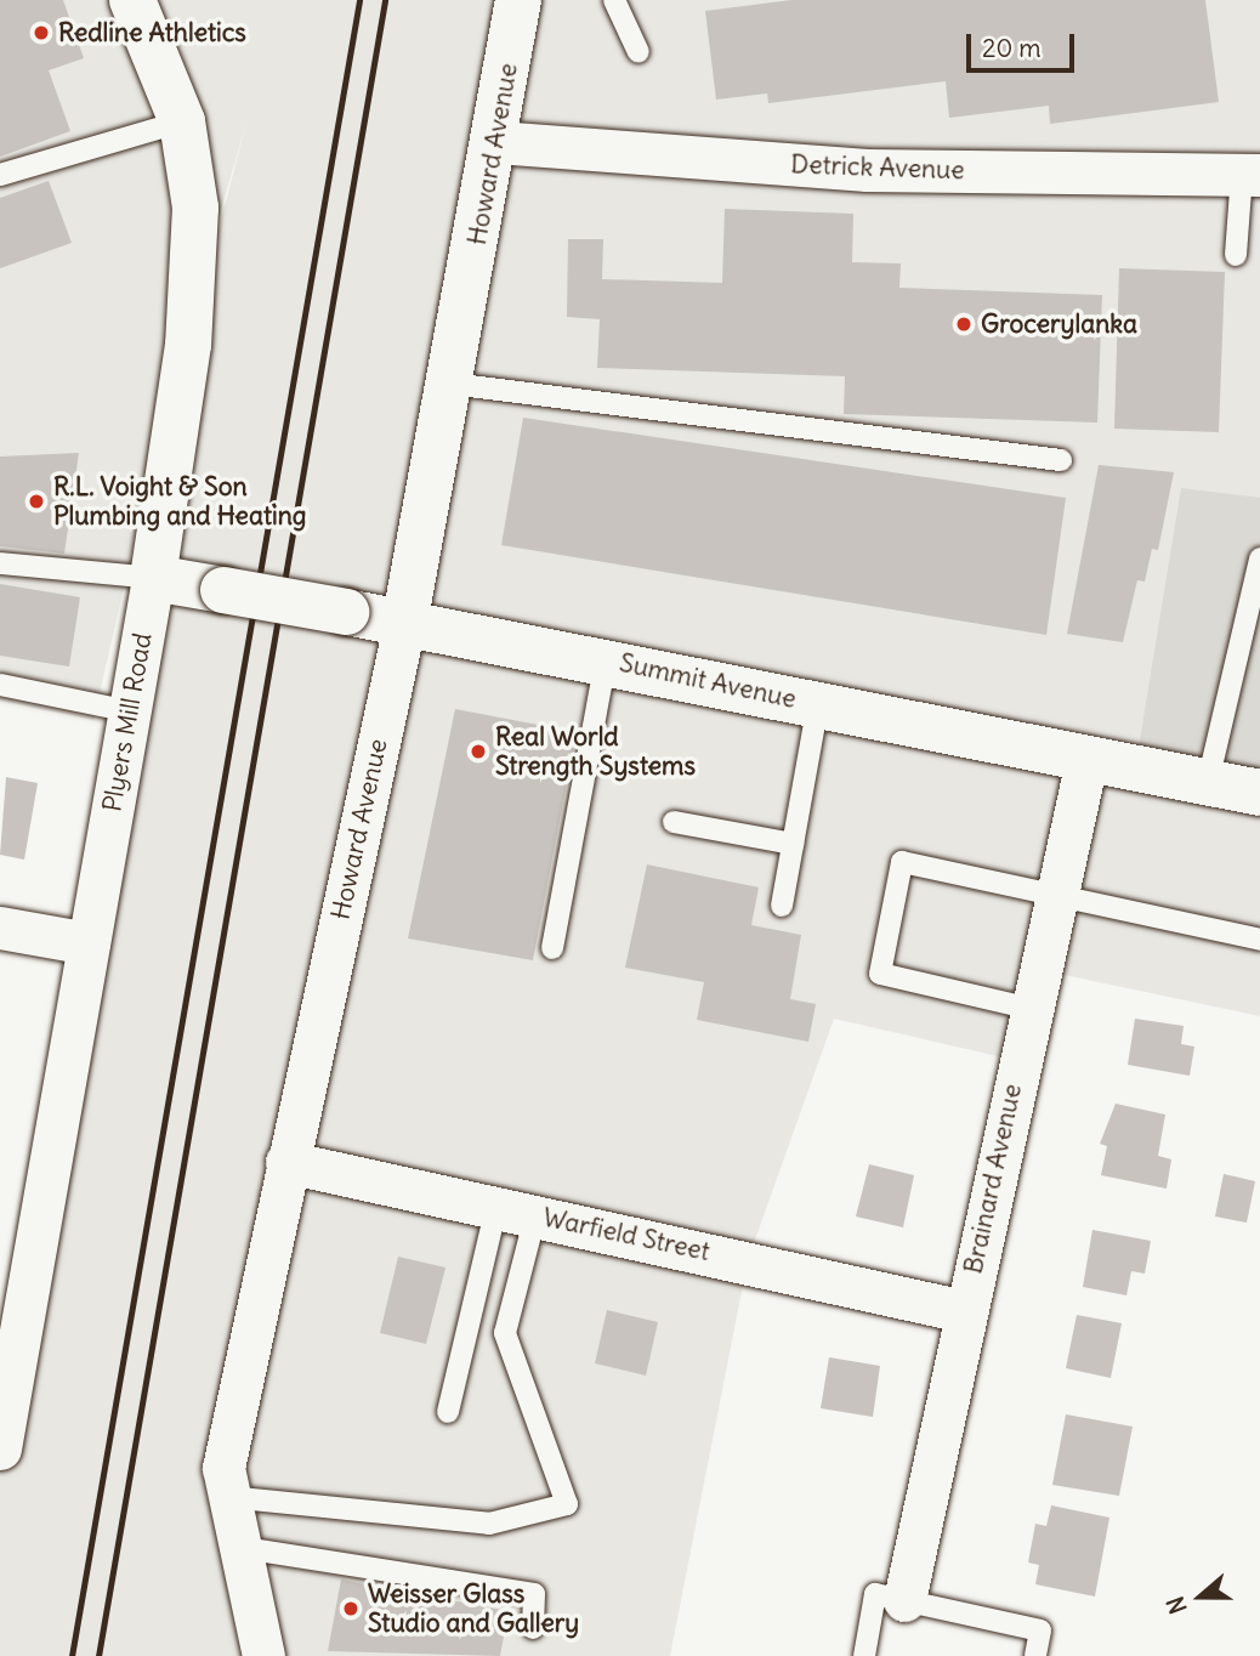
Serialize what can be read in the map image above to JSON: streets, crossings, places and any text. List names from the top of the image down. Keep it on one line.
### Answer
{"streets":{"street":["Howard Avenue","Detrick Avenue","Summit Avenue","Plyers Mill Road","Brainard Avenue","Warfield Street"]},"crossings":[["Howard Avenue","Detrick Avenue"],["Howard Avenue","Summit Avenue"],["Howard Avenue","Warfield Street"],["Summit Avenue","Plyers Mill Road"],["Summit Avenue","Brainard Avenue"],["Brainard Avenue","Warfield Street"]],"places":["Redline Athletics","Grocerylanka","R.L. Voight & Son Plumbing and Heating","Real World Strength Systems","Weisser Glass Studio and Gallery"],"scale_bar":"20 m","north":"left"}
